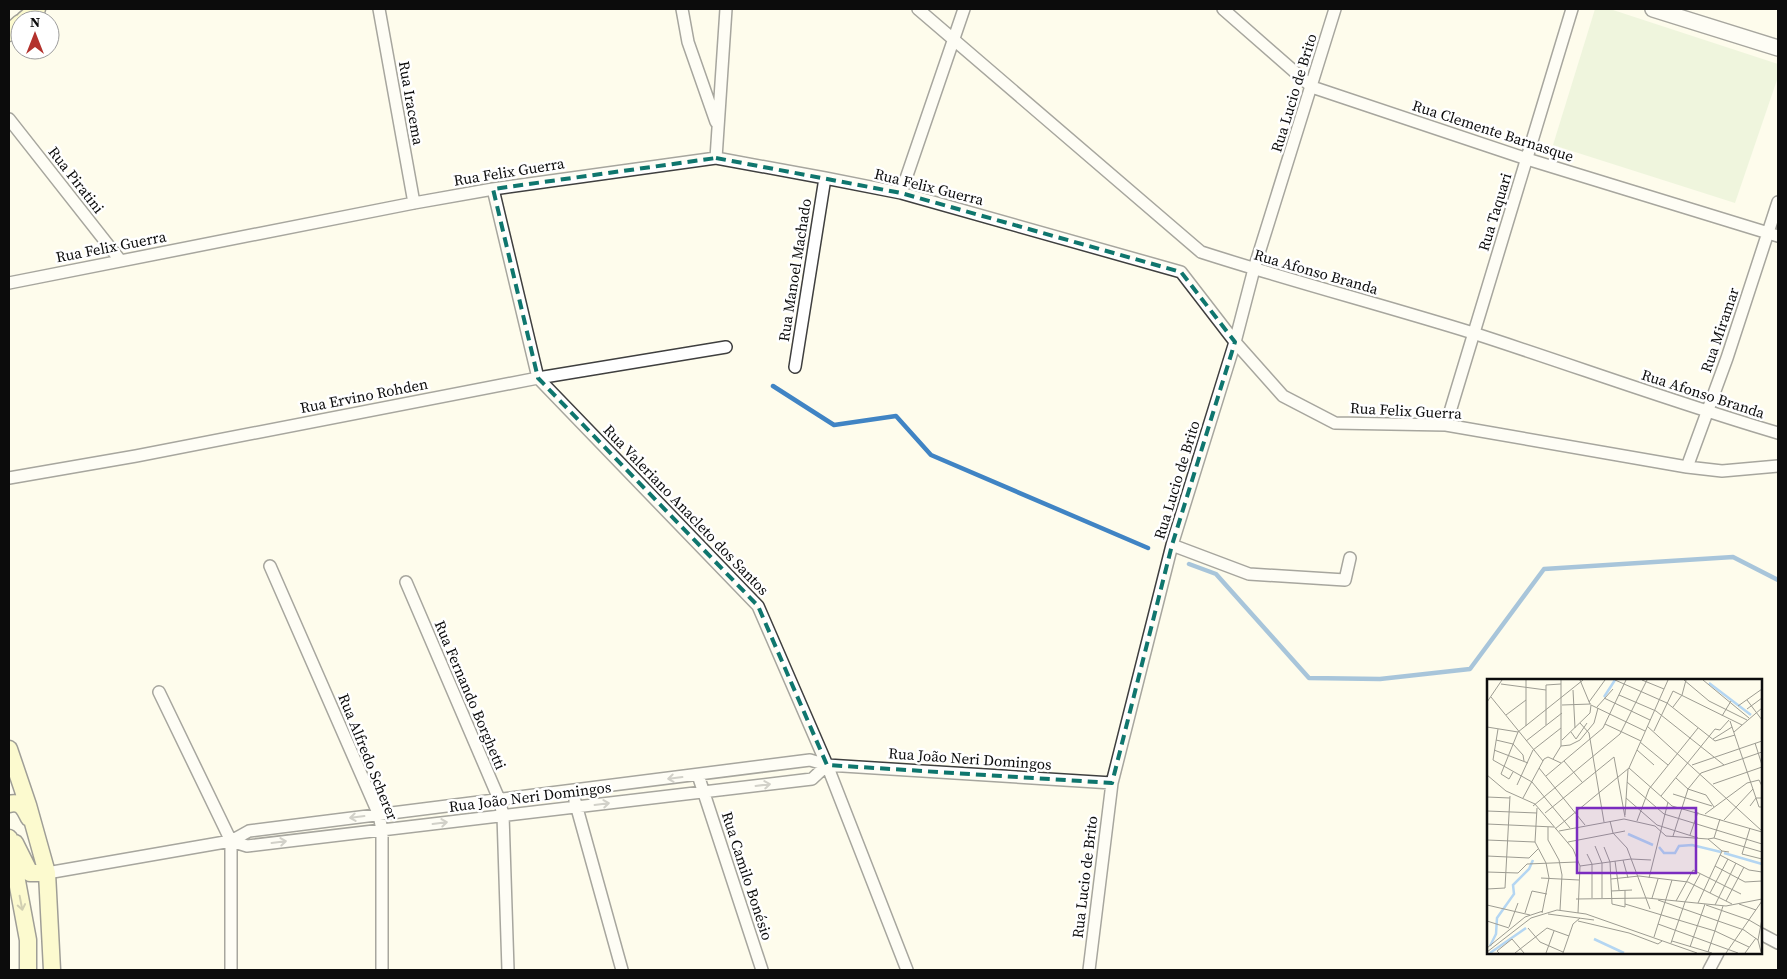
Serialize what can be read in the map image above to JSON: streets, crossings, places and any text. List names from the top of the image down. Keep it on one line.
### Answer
{"streets":{"street":["Rua Lucio de Brito","Rua Iracema","Rua Clemente Barnasque","Rua Felix Guerra","Rua Piratini","Rua Taquari","Rua Manoel Machado","Rua Afonso Branda","Rua Miramar","Rua Ervino Rohden","Rua Valeriano Anacleto dos Santos","Rua Fernando Borghetti","Rua Alfredo Scherer","Rua João Neri Domingos","Rua Camilo Bonésio"]},"crossings":[["Rua Lucio de Brito","Rua Clemente Barnasque"],["Rua Lucio de Brito","Rua Felix Guerra"],["Rua Lucio de Brito","Rua Afonso Branda"],["Rua Lucio de Brito","Rua João Neri Domingos"],["Rua Iracema","Rua Felix Guerra"],["Rua Clemente Barnasque","Rua Taquari"],["Rua Clemente Barnasque","Rua Miramar"],["Rua Felix Guerra","Rua Piratini"],["Rua Felix Guerra","Rua Taquari"],["Rua Felix Guerra","Rua Manoel Machado"],["Rua Felix Guerra","Rua Miramar"],["Rua Taquari","Rua Afonso Branda"],["Rua Afonso Branda","Rua Miramar"],["Rua Ervino Rohden","Rua Valeriano Anacleto dos Santos"],["Rua Valeriano Anacleto dos Santos","Rua João Neri Domingos"],["Rua Fernando Borghetti","Rua João Neri Domingos"],["Rua Alfredo Scherer","Rua João Neri Domingos"],["Rua João Neri Domingos","Rua Camilo Bonésio"]],"north":"top"}
